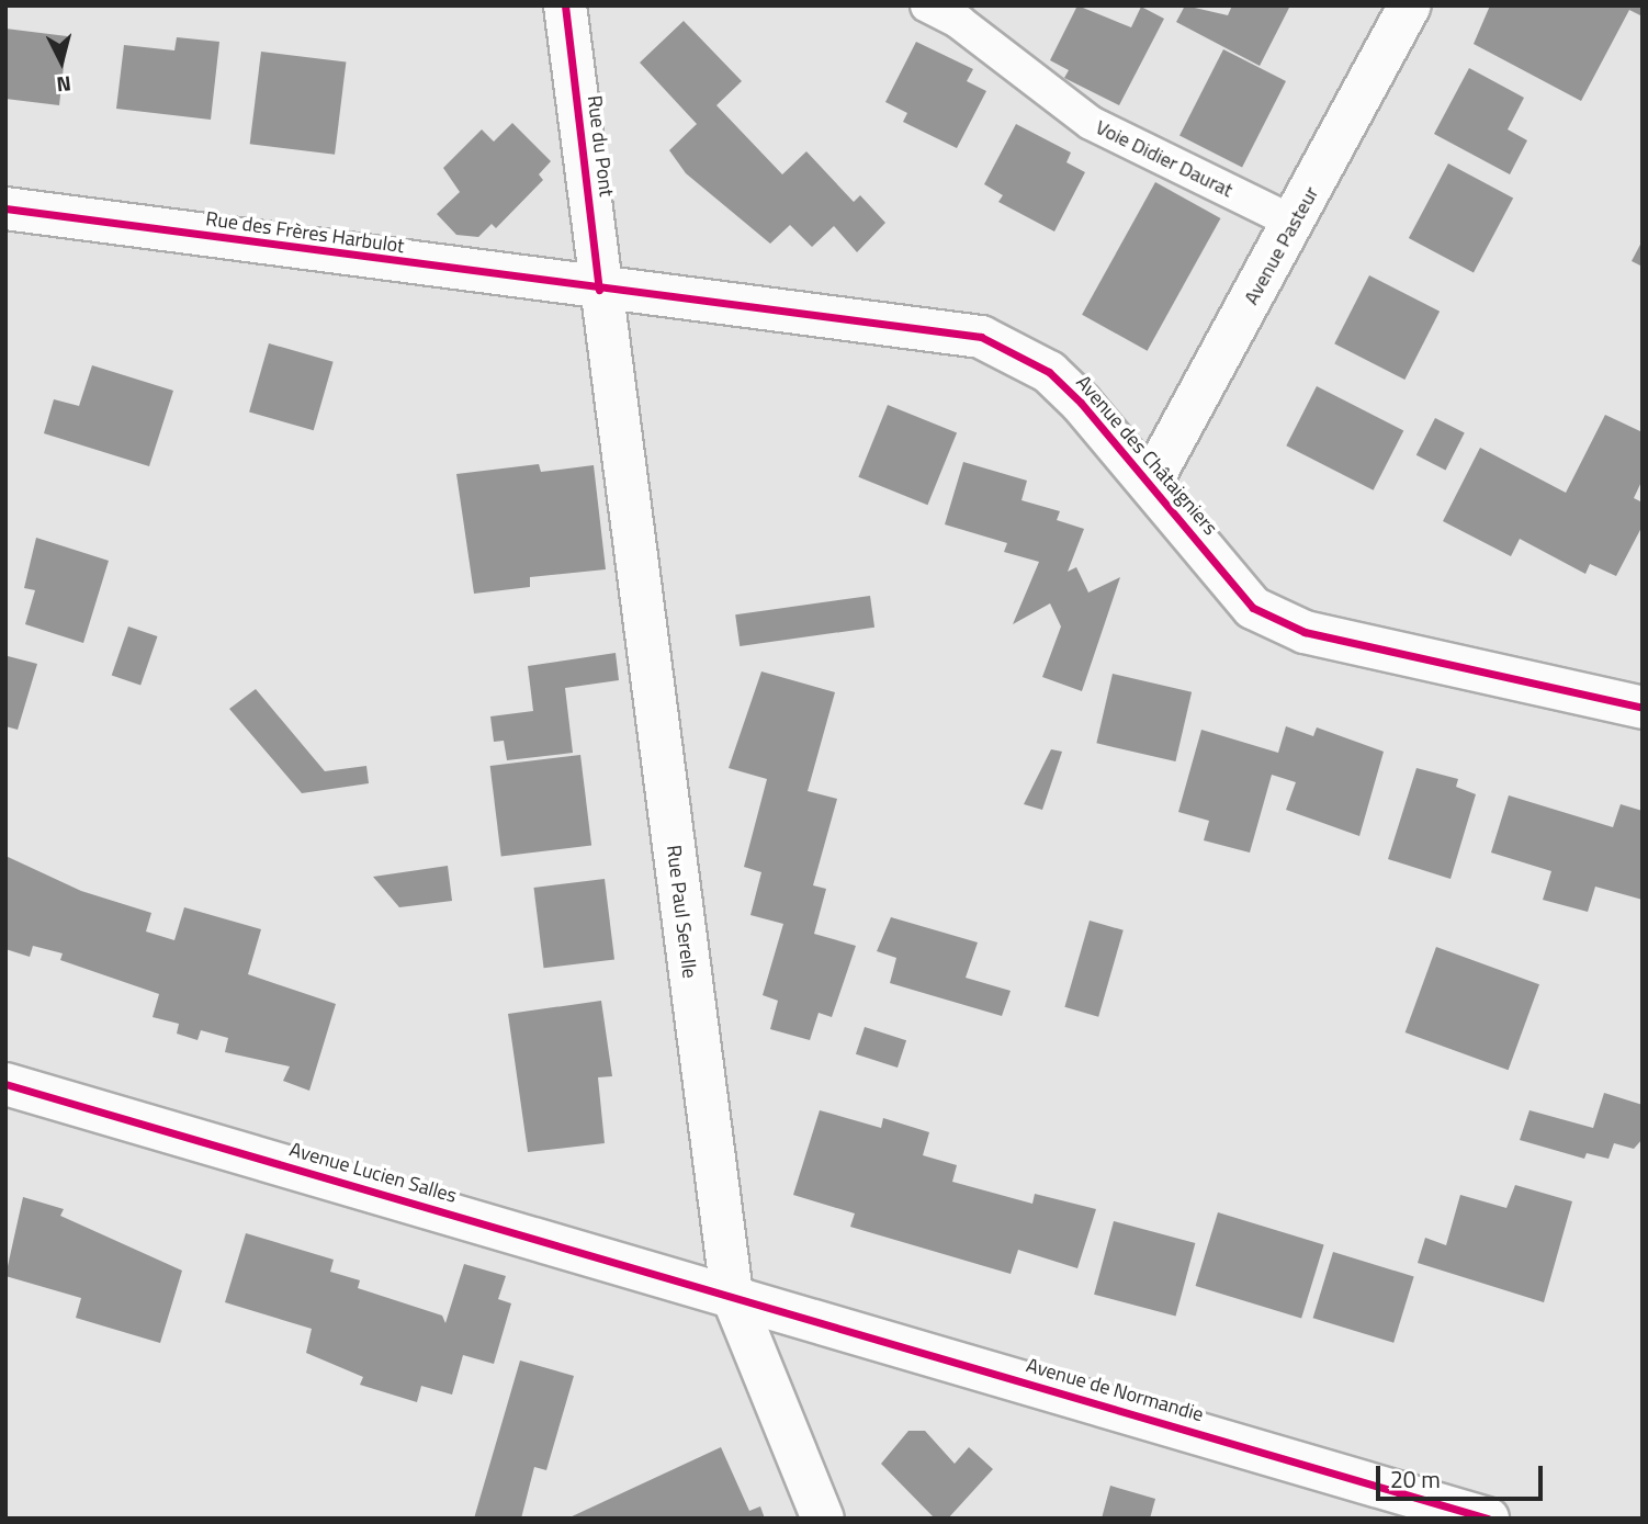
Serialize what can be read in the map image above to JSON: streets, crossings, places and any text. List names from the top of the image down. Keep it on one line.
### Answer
{"streets":{"street":["Rue du Pont","Rue des Frères Harbulot","Avenue Pasteur","Avenue des Châtaigniers","Rue Paul Serelle","Avenue Lucien Salles","Avenue de Normandie"],"lane":["Voie Didier Daurat"]},"crossings":[["Rue du Pont","Rue des Frères Harbulot"],["Rue du Pont","Avenue des Châtaigniers"],["Rue du Pont","Rue Paul Serelle"],["Voie Didier Daurat","Avenue Pasteur"],["Rue des Frères Harbulot","Avenue des Châtaigniers"],["Rue des Frères Harbulot","Rue Paul Serelle"],["Avenue Pasteur","Avenue des Châtaigniers"],["Avenue des Châtaigniers","Rue Paul Serelle"],["Rue Paul Serelle","Avenue Lucien Salles"],["Rue Paul Serelle","Avenue de Normandie"],["Avenue Lucien Salles","Avenue de Normandie"]],"scale_bar":"20 m","north":"bottom"}
